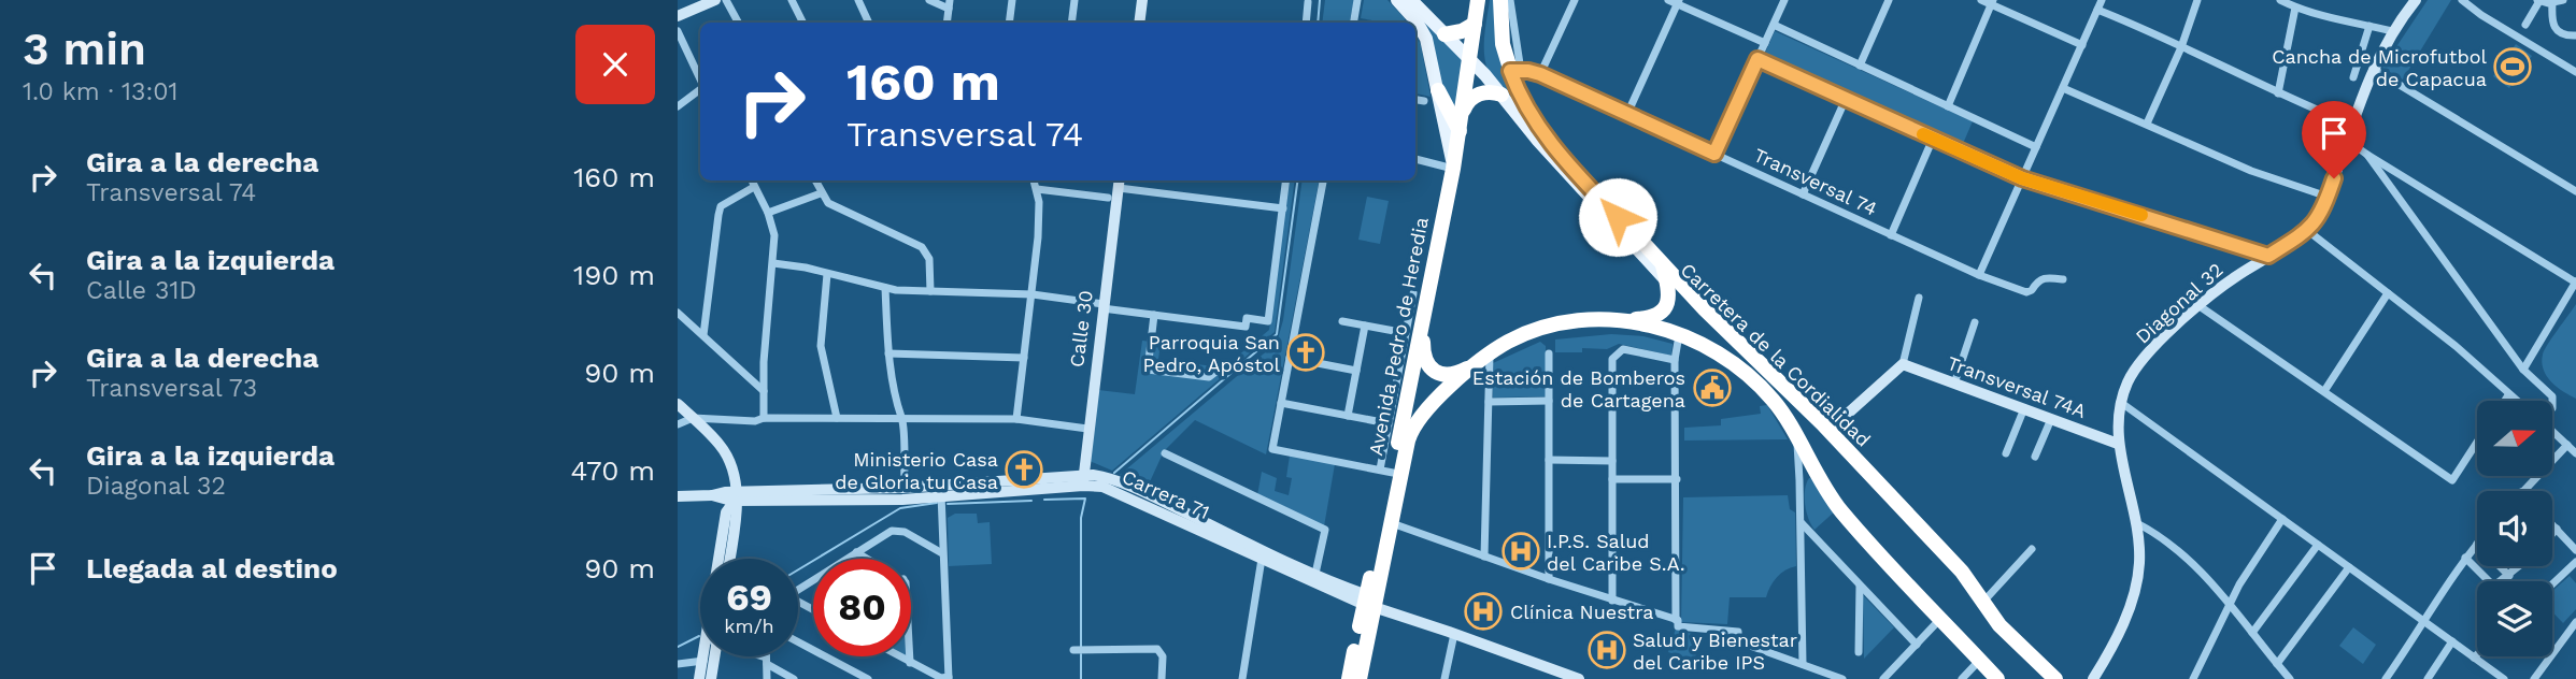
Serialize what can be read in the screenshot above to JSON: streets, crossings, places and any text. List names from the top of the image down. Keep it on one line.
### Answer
{"streets":{"highway":["Avenida Pedro de Heredia","Carretera de la Cordialidad"],"street":["Transversal 74","Diagonal 32","Calle 30","Transversal 74A","Carrera 71"]},"crossings":[["Diagonal 32","Transversal 74A"],["Calle 30","Carrera 71"],["Avenida Pedro de Heredia","Carretera de la Cordialidad"],["Avenida Pedro de Heredia","Carrera 71"]],"places":{"sports":["Cancha de Microfutbol de Capacua"],"church":["Parroquia San Pedro, Apóstol","Ministerio Casa de Gloria tu Casa"],"public building":["Estación de Bomberos de Cartagena"],"hospital":["I.P.S. Salud del Caribe S.A.","Clínica Nuestra","Salud y Bienestar del Caribe IPS"]},"north":"right","page":{"heading":["3 min","1.0 km · 13:01"],"turn":["160 m","Transversal 74"],"list":[{"name":"Gira a la derecha","note":"Transversal 74","value":"160 m"},{"name":"Gira a la izquierda","note":"Calle 31D","value":"190 m"},{"name":"Gira a la derecha","note":"Transversal 73","value":"90 m"},{"name":"Gira a la izquierda","note":"Diagonal 32","value":"470 m"},{"name":"Llegada al destino","value":"90 m"}],"speed":"69 km/h","limit":"80"}}
